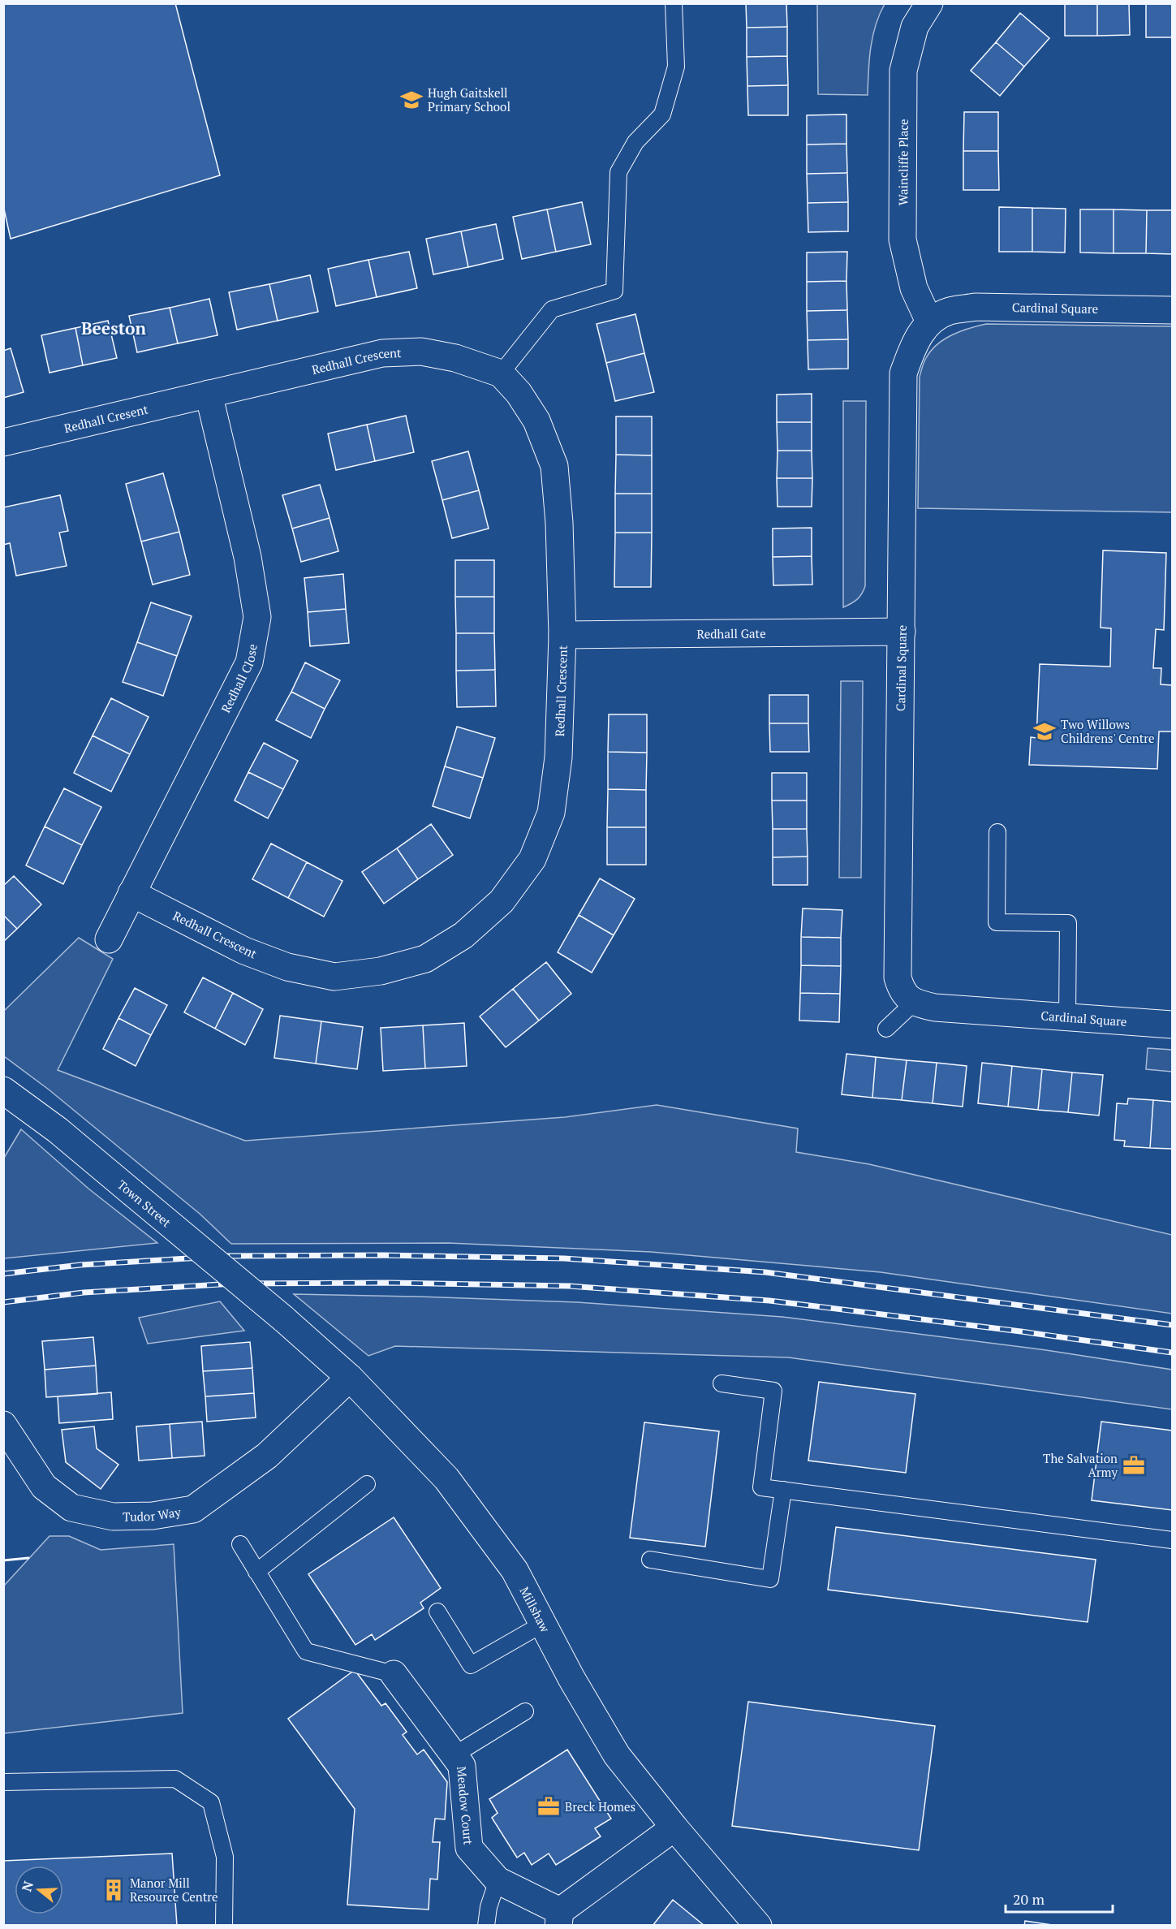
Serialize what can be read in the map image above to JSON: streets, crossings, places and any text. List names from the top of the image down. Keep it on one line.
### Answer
{"streets":{"street":["Waincliffe Place","Cardinal Square","Redhall Crescent","Redhall Cresent","Redhall Gate","Redhall Close","Town Street","Tudor Way","Millshaw","Meadow Court"]},"crossings":[["Waincliffe Place","Cardinal Square"],["Cardinal Square","Redhall Gate"],["Redhall Crescent","Redhall Cresent"],["Redhall Crescent","Redhall Gate"],["Redhall Crescent","Redhall Close"],["Redhall Cresent","Redhall Close"],["Town Street","Millshaw"],["Tudor Way","Millshaw"],["Millshaw","Meadow Court"]],"districts":["Beeston"],"places":{"school or university":["Hugh Gaitskell Primary School","Two Willows Childrens' Centre"],"office":["The Salvation Army","Breck Homes"],"building":["Manor Mill Resource Centre"]},"scale_bar":"20 m","north":"left"}
